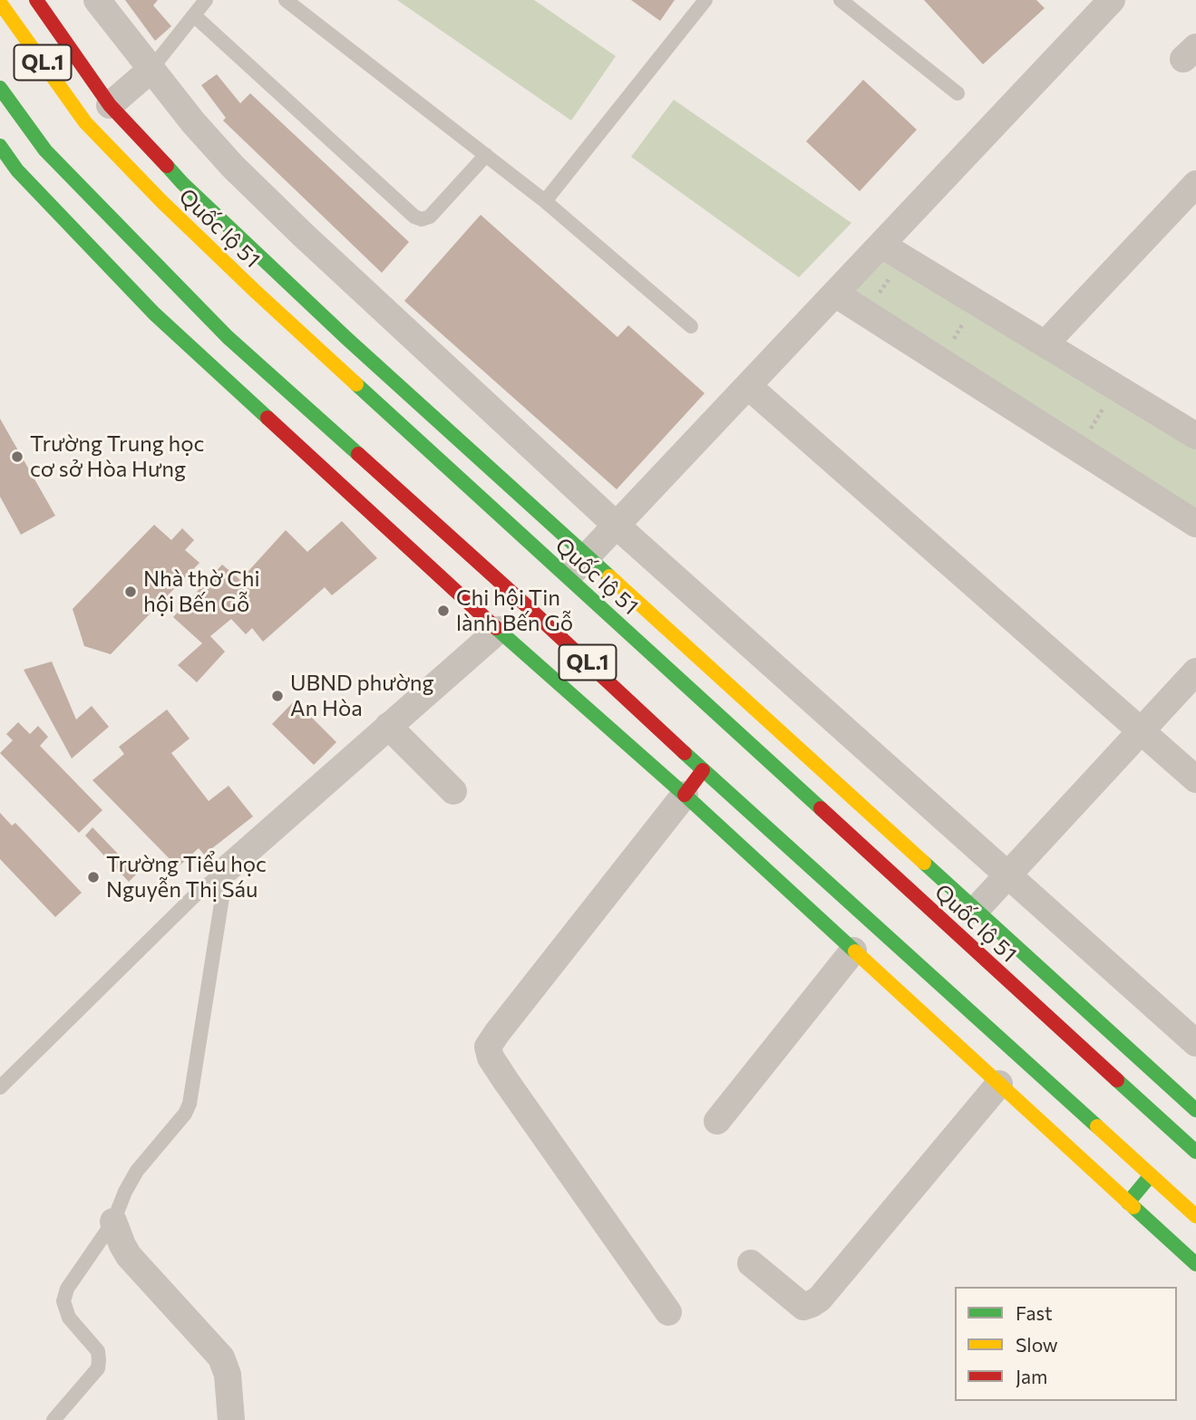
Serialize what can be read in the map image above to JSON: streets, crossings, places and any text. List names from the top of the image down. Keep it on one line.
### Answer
{"streets":{"main road":["QL.1","Quốc lộ 51"]},"places":["Trường Trung học cơ sở Hòa Hưng","Nhà thờ Chi hội Bến Gỗ","Chi hội Tin lành Bến Gỗ","UBND phường An Hòa","Trường Tiểu học Nguyễn Thị Sáu"],"legend":["Fast","Slow","Jam"]}
